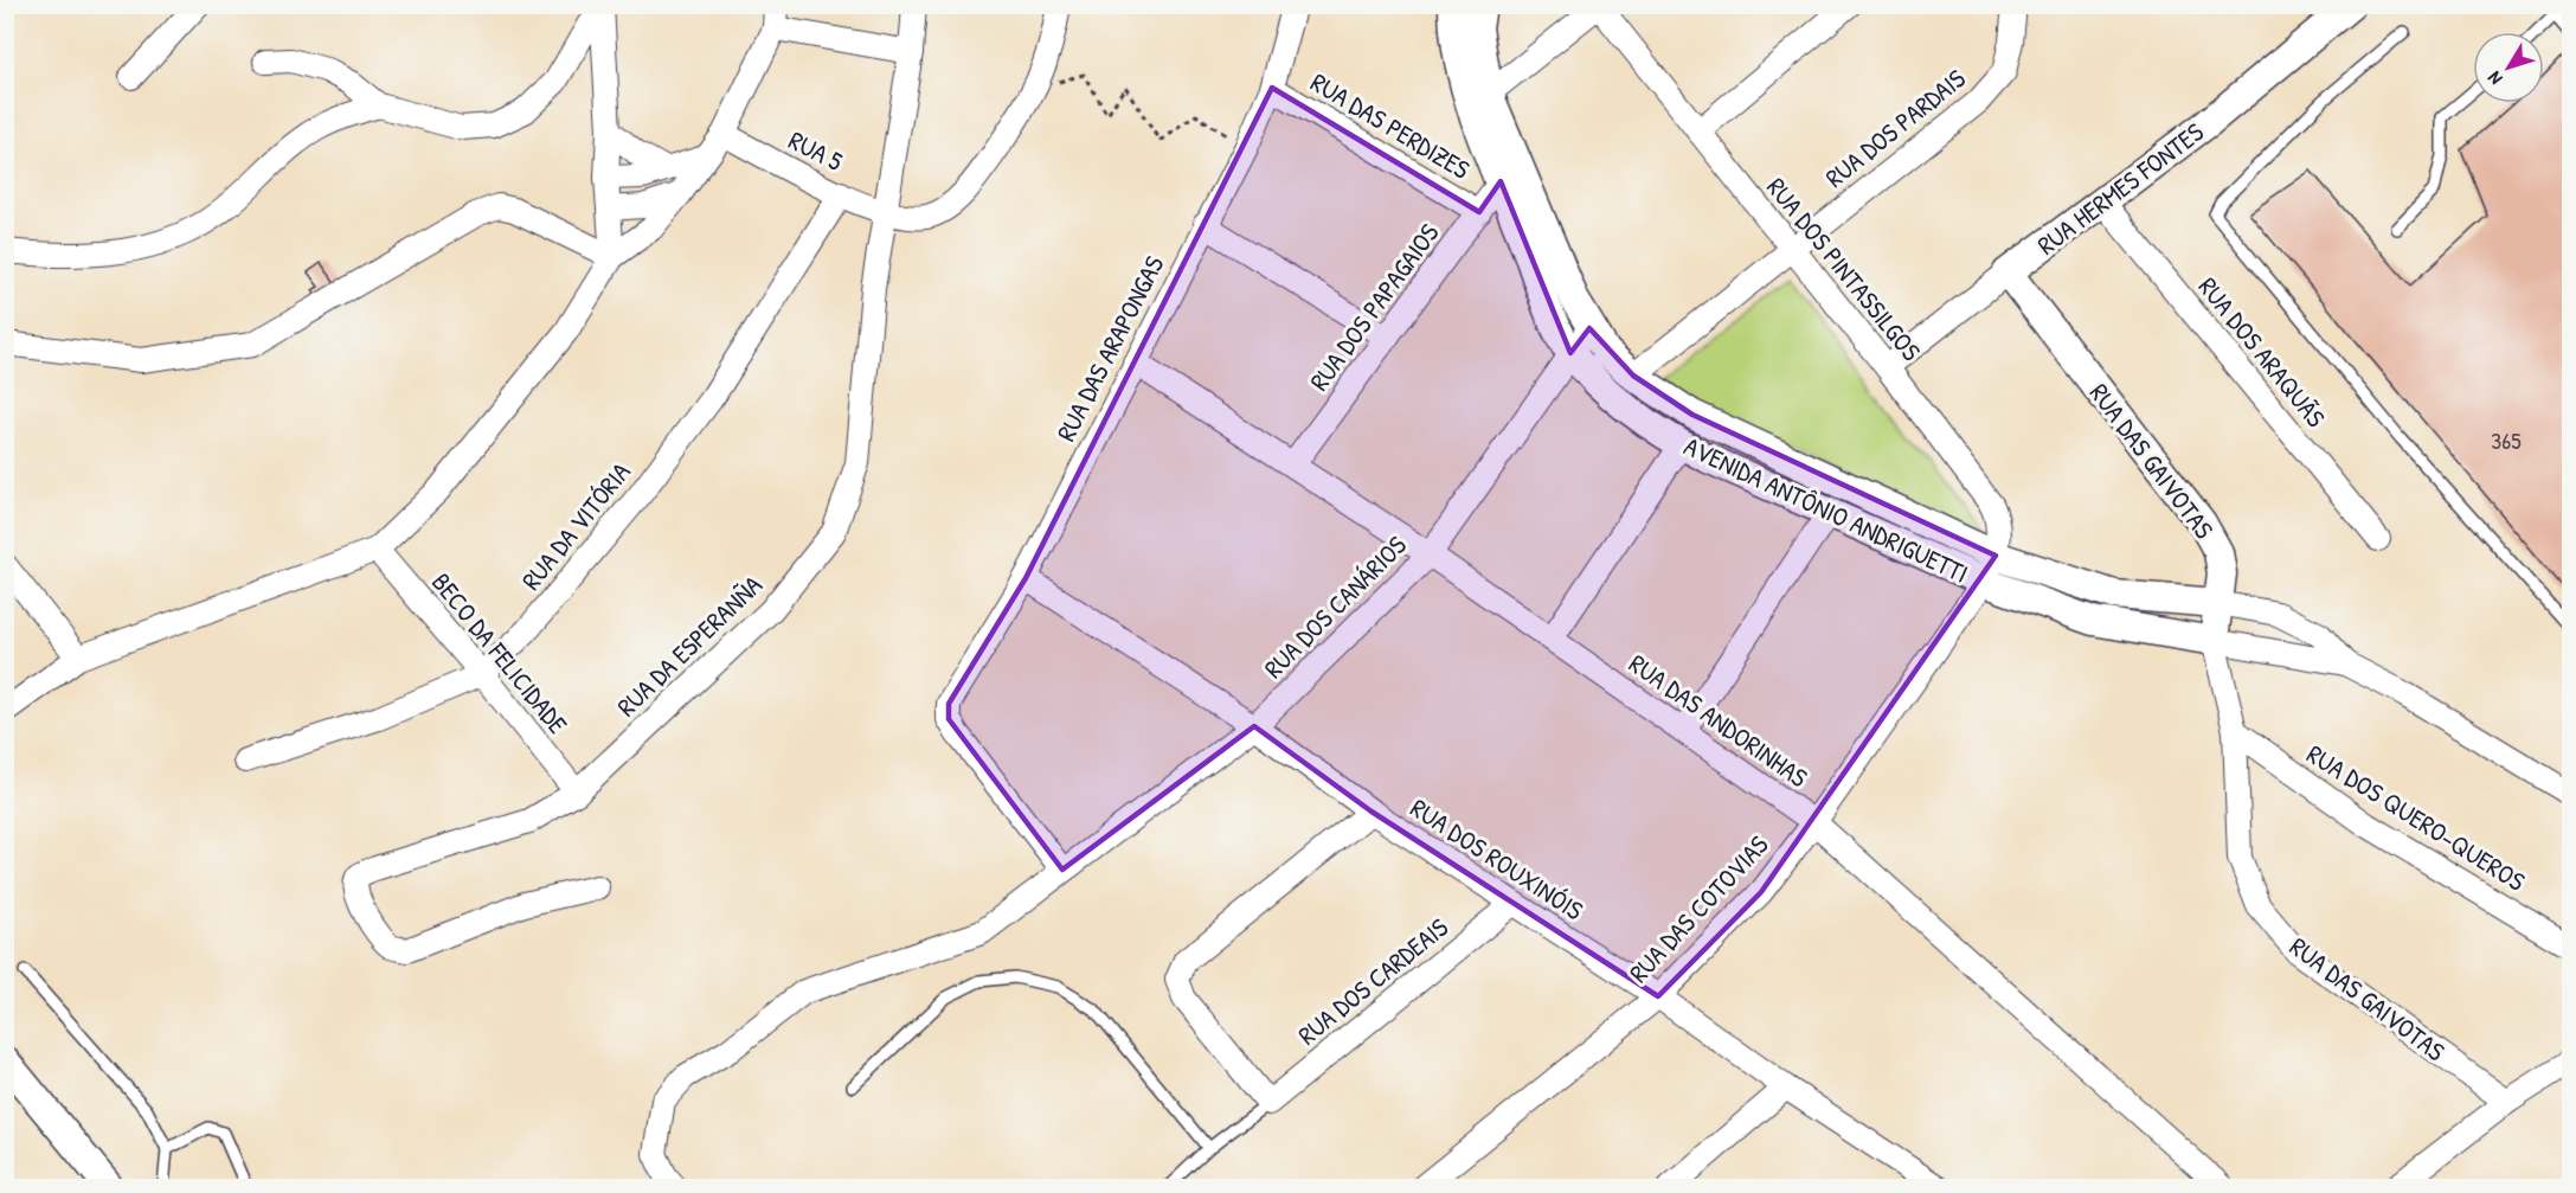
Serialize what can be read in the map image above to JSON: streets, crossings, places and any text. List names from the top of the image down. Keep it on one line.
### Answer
{"streets":{"street":["RUA DAS PERDIZES","RUA DOS PARDAIS","RUA 5","RUA HERMES FONTES","RUA DOS PINTASSILGOS","RUA DOS PAPAGAIOS","RUA DAS ARAPONGAS","RUA DOS ARAQUÃS","RUA DAS GAIVOTAS","AVENIDA ANTÔNIO ANDRIGUETTI","RUA DA VITÓRIA","RUA DOS CANÁRIOS","RUA DA ESPERANÑA","BECO DA FELICIDADE","RUA DAS ANDORINHAS","RUA DOS QUERO-QUEROS","RUA DOS ROUXINÓIS","RUA DAS COTOVIAS","RUA DOS CARDEAIS"]},"crossings":[["RUA DAS PERDIZES","RUA DOS PAPAGAIOS"],["RUA DAS PERDIZES","RUA DAS ARAPONGAS"],["RUA DOS PARDAIS","RUA DOS PINTASSILGOS"],["RUA DOS PARDAIS","AVENIDA ANTÔNIO ANDRIGUETTI"],["RUA 5","RUA DA VITÓRIA"],["RUA 5","RUA DA ESPERANÑA"],["RUA HERMES FONTES","RUA DOS PINTASSILGOS"],["RUA HERMES FONTES","RUA DOS ARAQUÃS"],["RUA HERMES FONTES","RUA DAS GAIVOTAS"],["RUA DOS PINTASSILGOS","AVENIDA ANTÔNIO ANDRIGUETTI"],["RUA DOS PINTASSILGOS","RUA DAS COTOVIAS"],["RUA DOS PAPAGAIOS","AVENIDA ANTÔNIO ANDRIGUETTI"],["RUA DOS PAPAGAIOS","RUA DAS ANDORINHAS"],["RUA DAS ARAPONGAS","RUA DOS CANÁRIOS"],["RUA DAS ARAPONGAS","RUA DAS ANDORINHAS"],["RUA DAS ARAPONGAS","RUA DOS ROUXINÓIS"],["RUA DAS GAIVOTAS","AVENIDA ANTÔNIO ANDRIGUETTI"],["RUA DAS GAIVOTAS","RUA DOS QUERO-QUEROS"],["AVENIDA ANTÔNIO ANDRIGUETTI","RUA DOS CANÁRIOS"],["AVENIDA ANTÔNIO ANDRIGUETTI","RUA DAS COTOVIAS"],["RUA DA VITÓRIA","BECO DA FELICIDADE"],["RUA DOS CANÁRIOS","RUA DAS ANDORINHAS"],["RUA DOS CANÁRIOS","RUA DOS ROUXINÓIS"],["RUA DA ESPERANÑA","BECO DA FELICIDADE"],["RUA DAS ANDORINHAS","RUA DAS COTOVIAS"],["RUA DOS ROUXINÓIS","RUA DAS COTOVIAS"],["RUA DOS ROUXINÓIS","RUA DOS CARDEAIS"]],"house_numbers":["365"],"north":"bottom left"}
